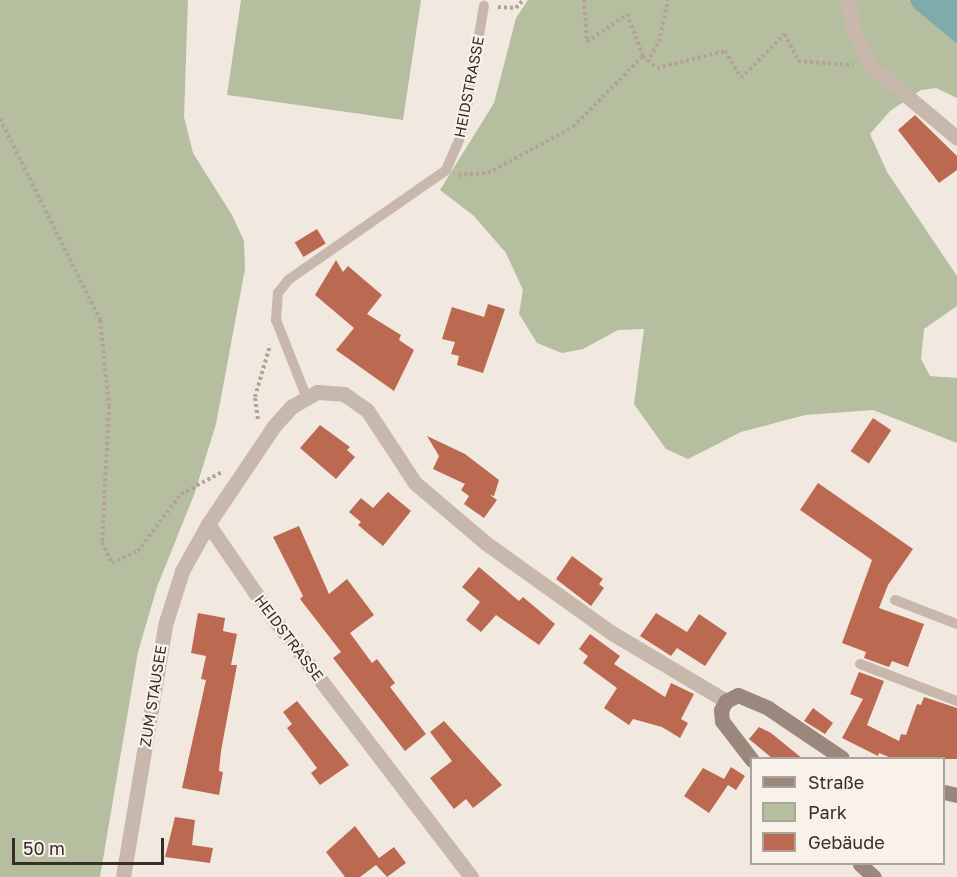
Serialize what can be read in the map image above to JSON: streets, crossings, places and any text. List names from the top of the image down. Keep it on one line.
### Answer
{"streets":{"street":["HEIDSTRASSE","ZUM STAUSEE"]},"crossings":[["HEIDSTRASSE","ZUM STAUSEE"]],"legend":["Straße","Park","Gebäude"],"scale_bar":"50 m"}
